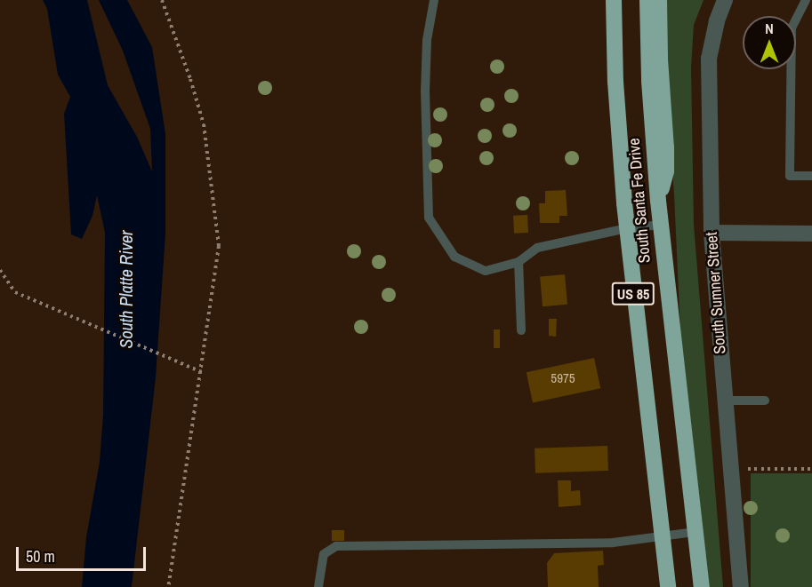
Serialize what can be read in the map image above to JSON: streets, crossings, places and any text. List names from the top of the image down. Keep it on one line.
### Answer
{"streets":{"highway":["South Santa Fe Drive","US 85"],"street":["South Sumner Street"]},"water":["South Platte River"],"house_numbers":["5975"],"scale_bar":"50 m","north":"top"}
